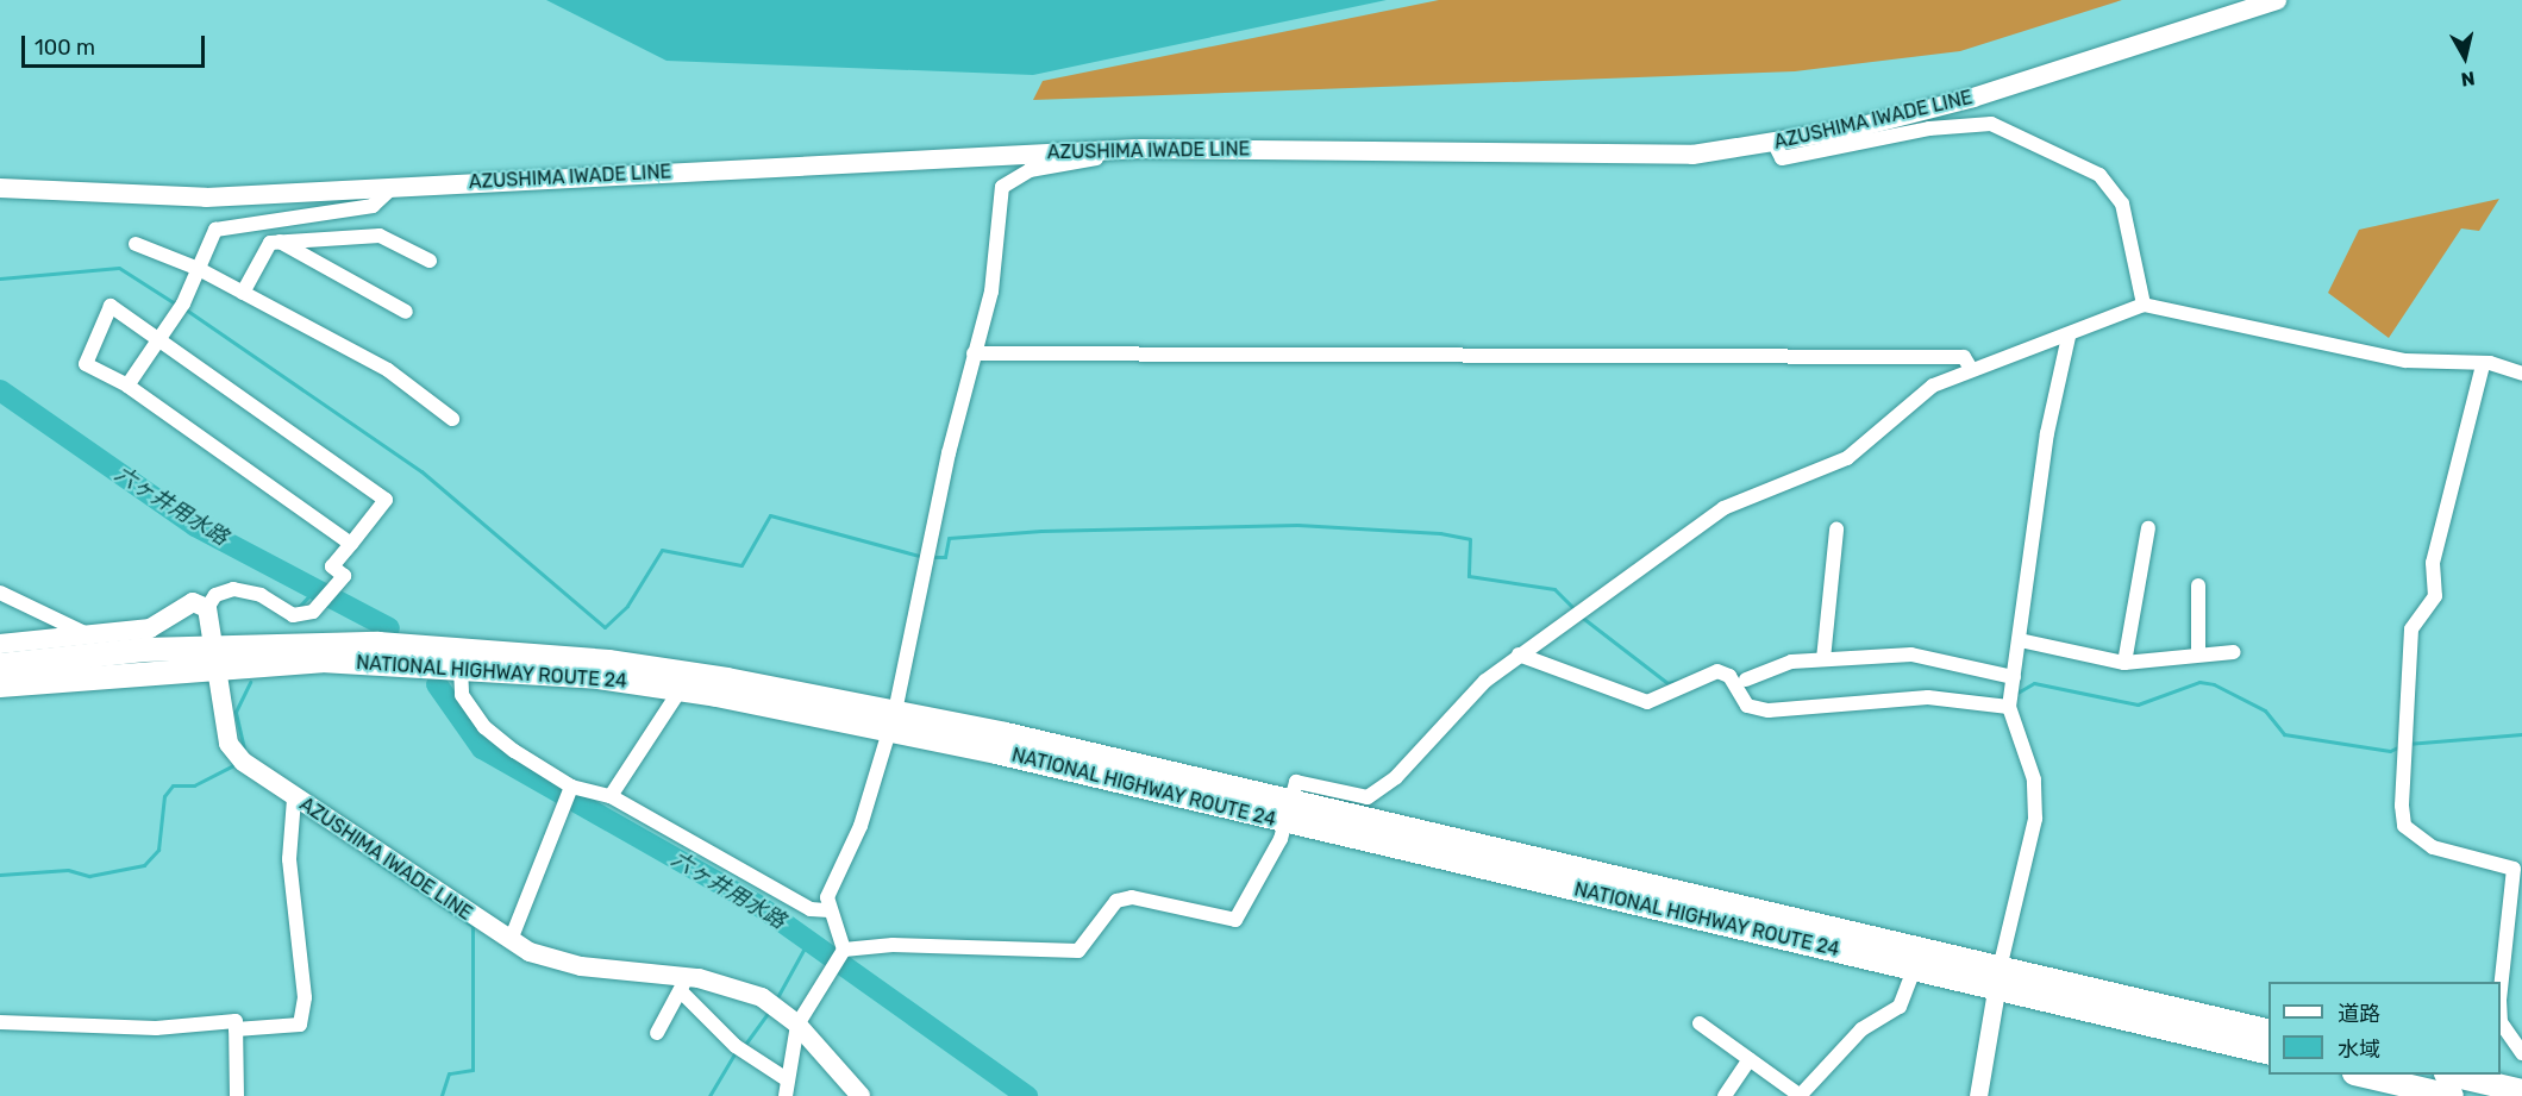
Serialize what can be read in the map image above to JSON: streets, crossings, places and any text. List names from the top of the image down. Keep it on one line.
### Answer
{"streets":{"highway":["NATIONAL HIGHWAY ROUTE 24"],"main road":["AZUSHIMA IWADE LINE"]},"crossings":[["AZUSHIMA IWADE LINE","NATIONAL HIGHWAY ROUTE 24"]],"water":["六ヶ井用水路"],"legend":["道路","水域"],"scale_bar":"100 m","north":"bottom"}
